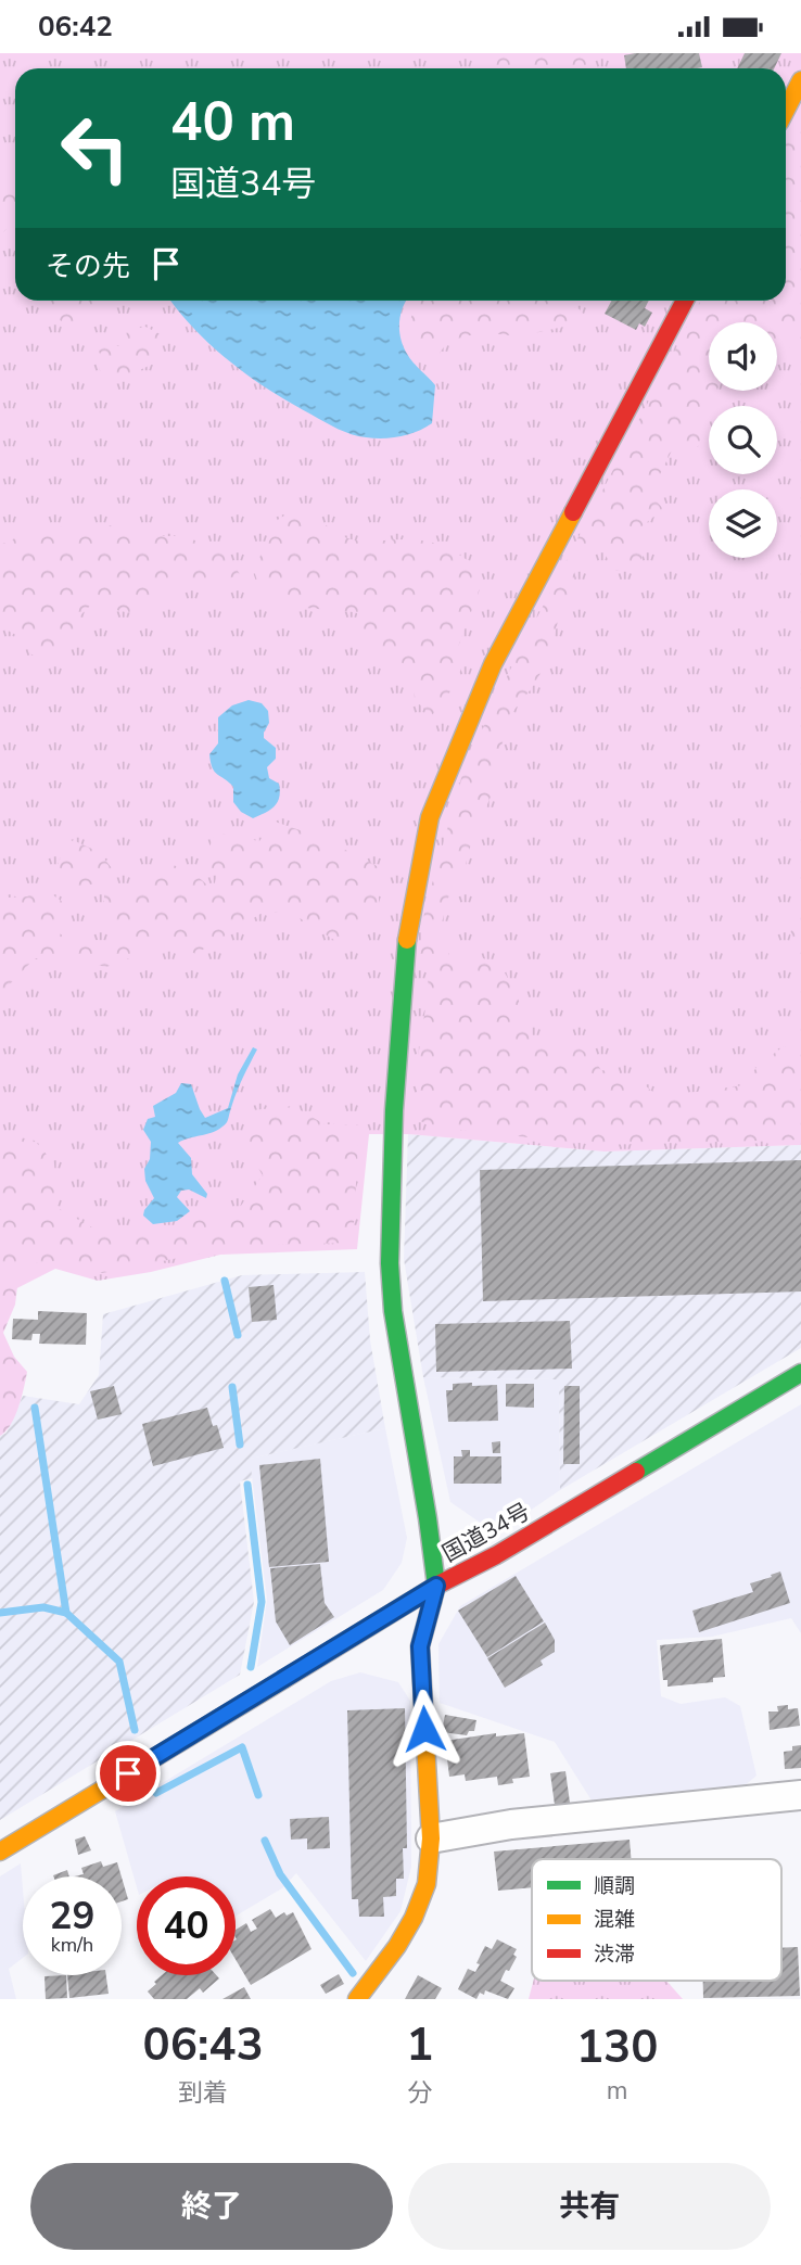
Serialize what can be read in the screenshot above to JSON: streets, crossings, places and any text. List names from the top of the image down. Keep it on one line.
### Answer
{"streets":{"main road":["国道34号"]},"legend":["順調","混雑","渋滞"],"page":{"status":"06:42","turn":["40 m","国道34号"],"then":"その先","speed":"29 km/h","limit":"40","eta":["06:43","到着","1","分","130","m"],"buttons":["終了","共有"]}}
